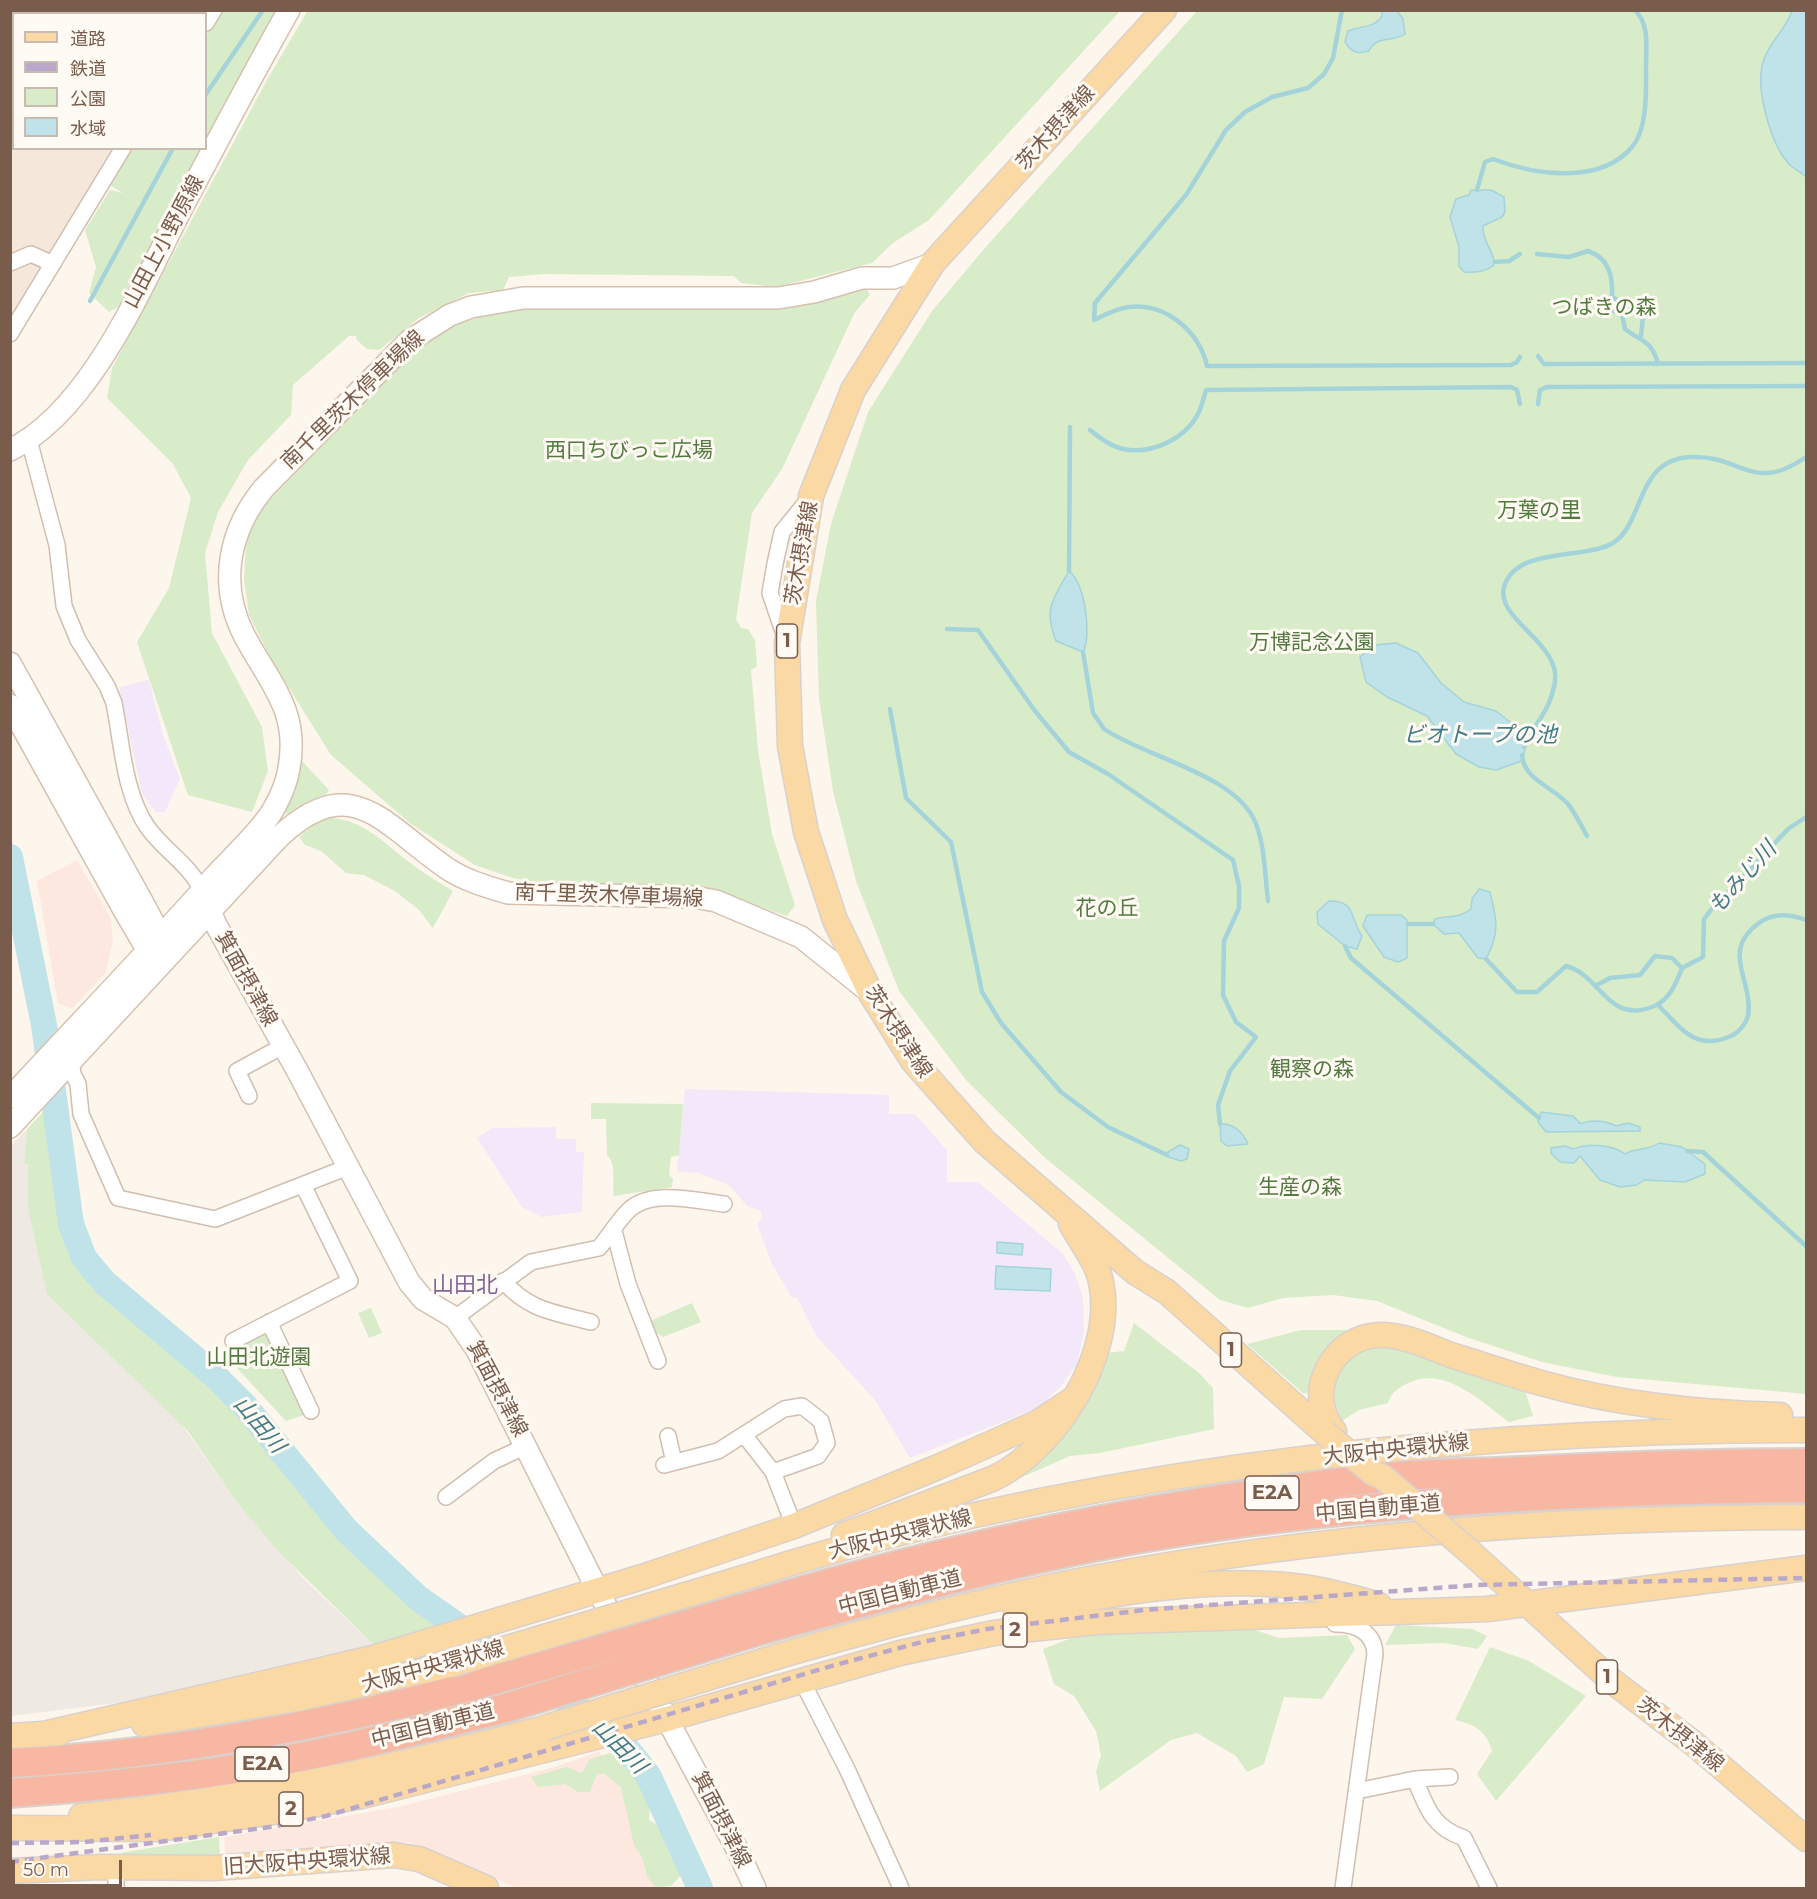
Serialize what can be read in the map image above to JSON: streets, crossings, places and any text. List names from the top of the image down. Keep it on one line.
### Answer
{"streets":{"highway":["E2A","中国自動車道"],"main road":["茨木摂津線","山田上小野原線","南千里茨木停車場線","1","箕面摂津線","大阪中央環状線","2","旧大阪中央環状線"]},"crossings":[["茨木摂津線","南千里茨木停車場線"],["茨木摂津線","2"],["南千里茨木停車場線","箕面摂津線"],["箕面摂津線","2"]],"districts":["山田北"],"water":["ビオトープの池","もみじ川","山田川"],"parks":["つばきの森","西口ちびっこ広場","万葉の里","万博記念公園","花の丘","観察の森","生産の森","山田北遊園"],"legend":["道路","鉄道","公園","水域"],"scale_bar":"50 m"}
